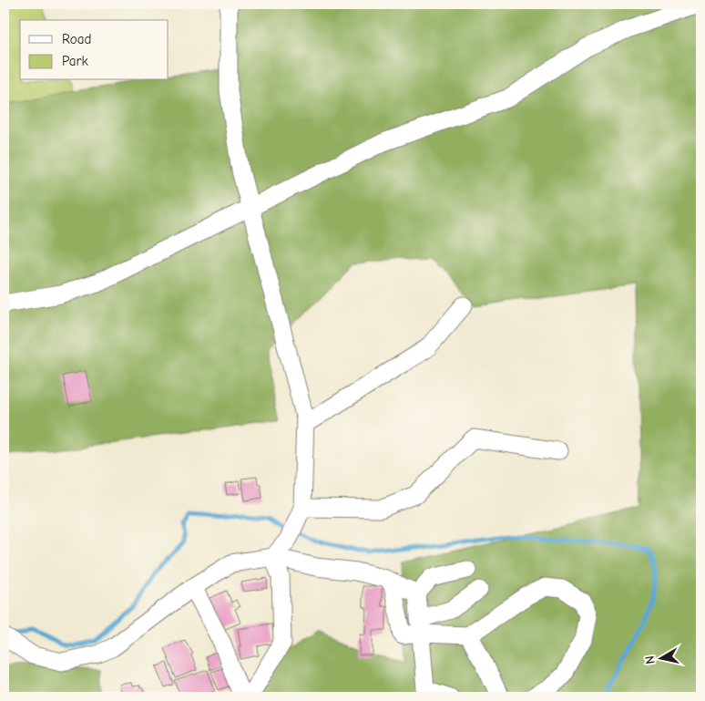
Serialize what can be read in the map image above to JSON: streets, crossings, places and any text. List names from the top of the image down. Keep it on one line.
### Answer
{"legend":["Road","Park"],"north":"left"}
